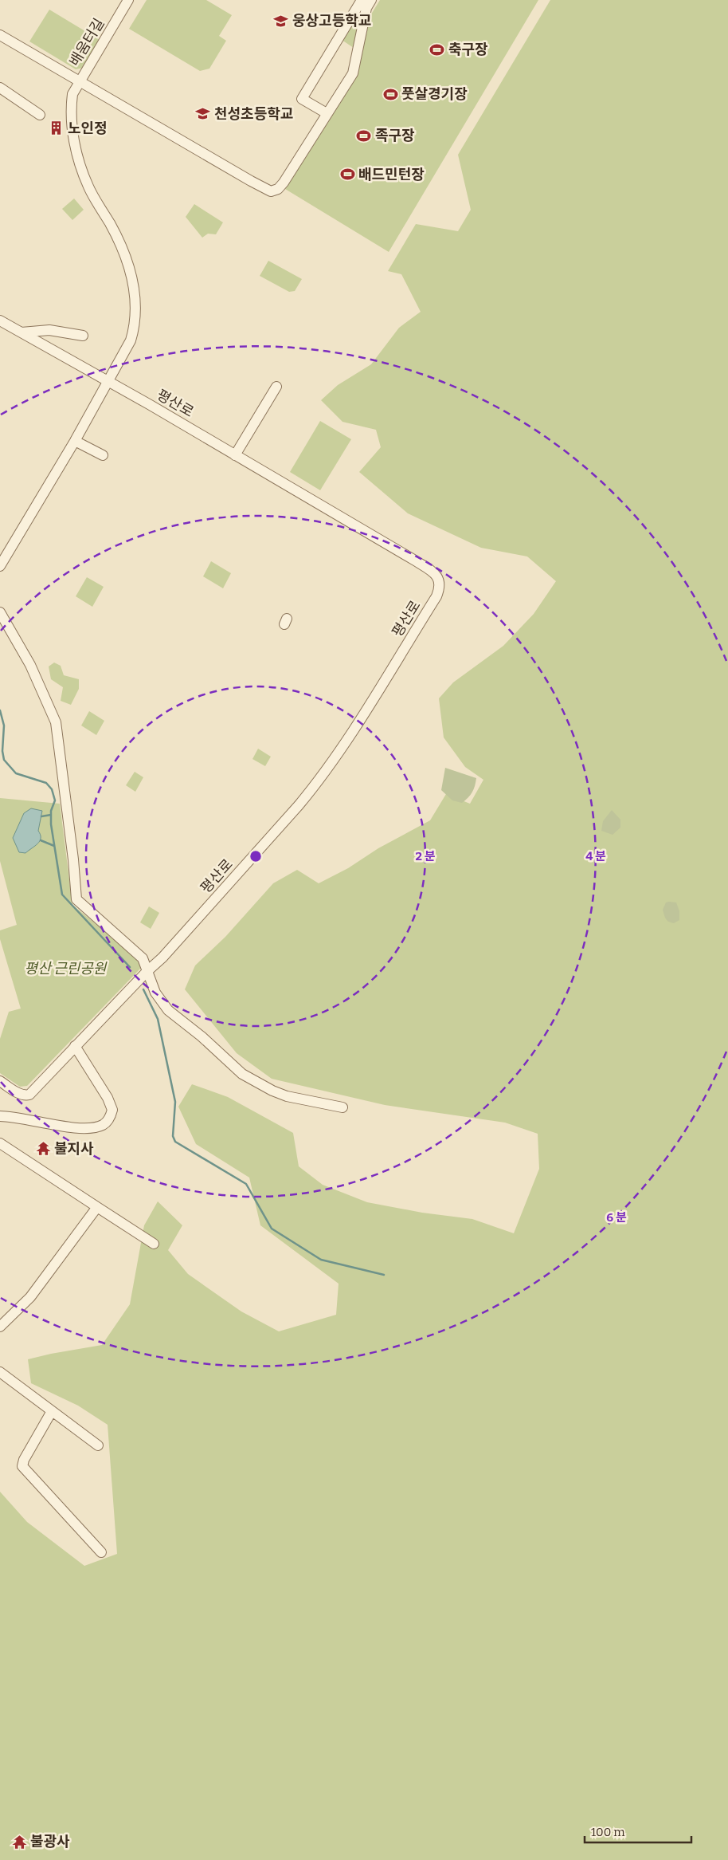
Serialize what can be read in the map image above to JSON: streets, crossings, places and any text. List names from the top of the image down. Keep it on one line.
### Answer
{"streets":{"street":["배움터길","평산로"]},"parks":["평산 근린공원"],"places":{"school or university":["웅상고등학교","천성초등학교"],"sports":["축구장","풋살경기장","족구장","배드민턴장"],"building":["노인정"],"temple":["불지사","불광사"]},"scale_bar":"100 m","rings":["2 분","4 분","6 분"]}
